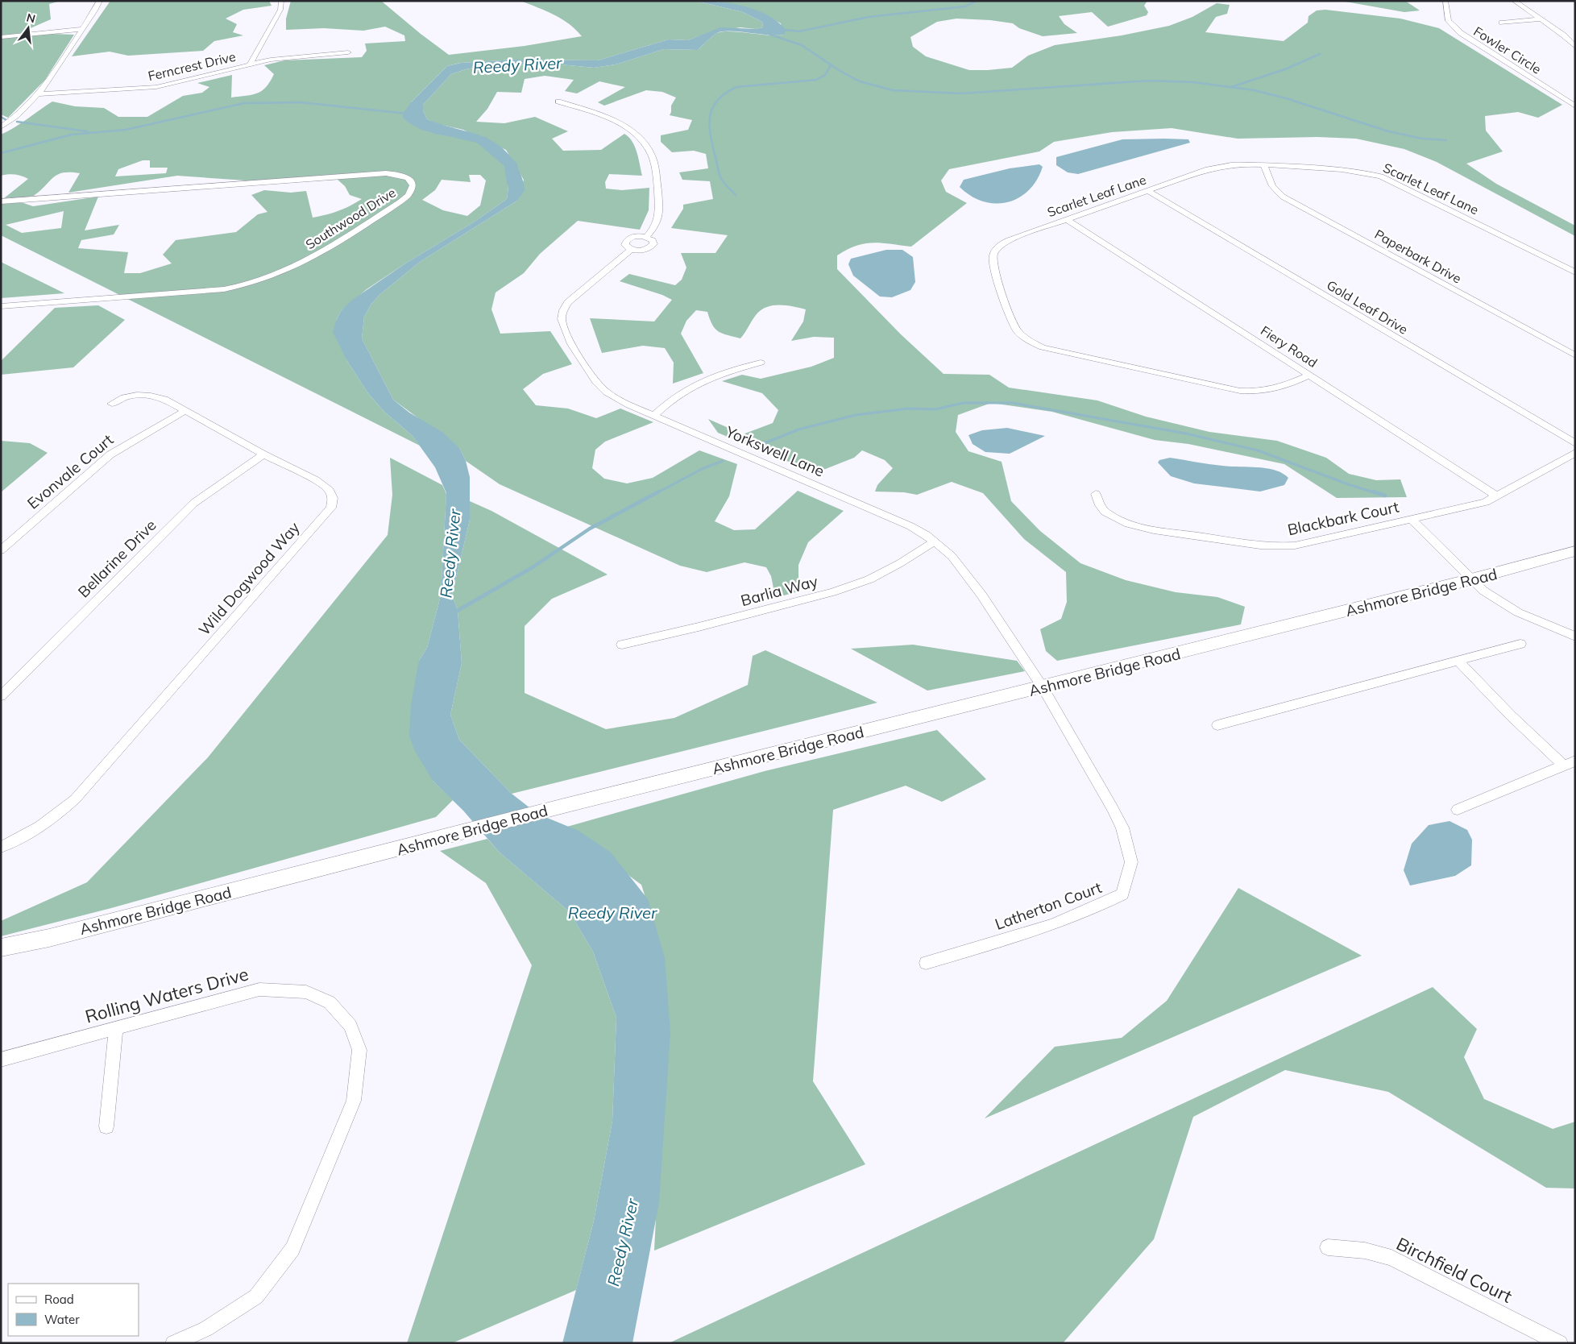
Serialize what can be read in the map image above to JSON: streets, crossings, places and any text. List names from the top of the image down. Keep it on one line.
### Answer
{"streets":{"main road":["Ashmore Bridge Road"],"street":["Fowler Circle","Ferncrest Drive","Scarlet Leaf Lane","Southwood Drive","Paperbark Drive","Gold Leaf Drive","Fiery Road","Yorkswell Lane","Evonvale Court","Blackbark Court","Bellarine Drive","Wild Dogwood Way","Barlia Way","Latherton Court","Rolling Waters Drive","Birchfield Court"]},"crossings":[["Scarlet Leaf Lane","Paperbark Drive"],["Scarlet Leaf Lane","Gold Leaf Drive"],["Scarlet Leaf Lane","Fiery Road"],["Fiery Road","Blackbark Court"],["Yorkswell Lane","Barlia Way"],["Yorkswell Lane","Ashmore Bridge Road"],["Yorkswell Lane","Latherton Court"],["Evonvale Court","Wild Dogwood Way"],["Bellarine Drive","Wild Dogwood Way"],["Ashmore Bridge Road","Latherton Court"]],"water":["Reedy River"],"legend":["Road","Water"],"north":"top"}
